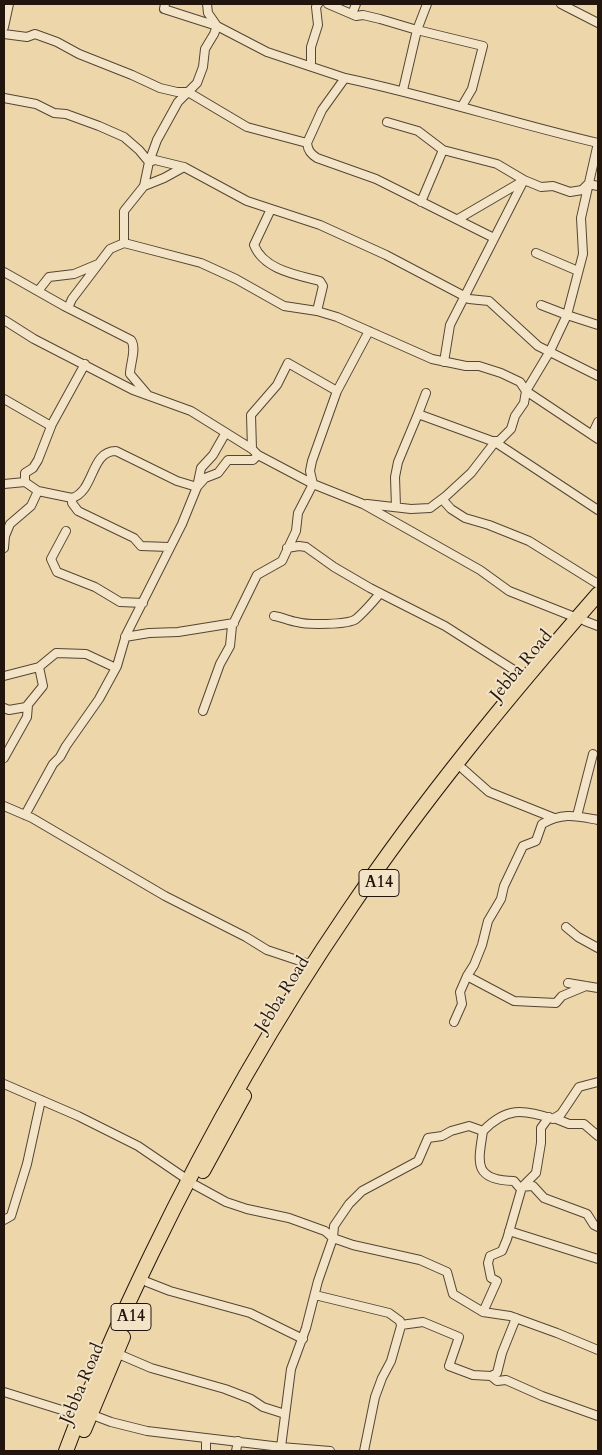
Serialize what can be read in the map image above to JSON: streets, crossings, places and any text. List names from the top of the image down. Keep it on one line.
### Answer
{"streets":{"highway":["Jebba Road","A14"]}}
